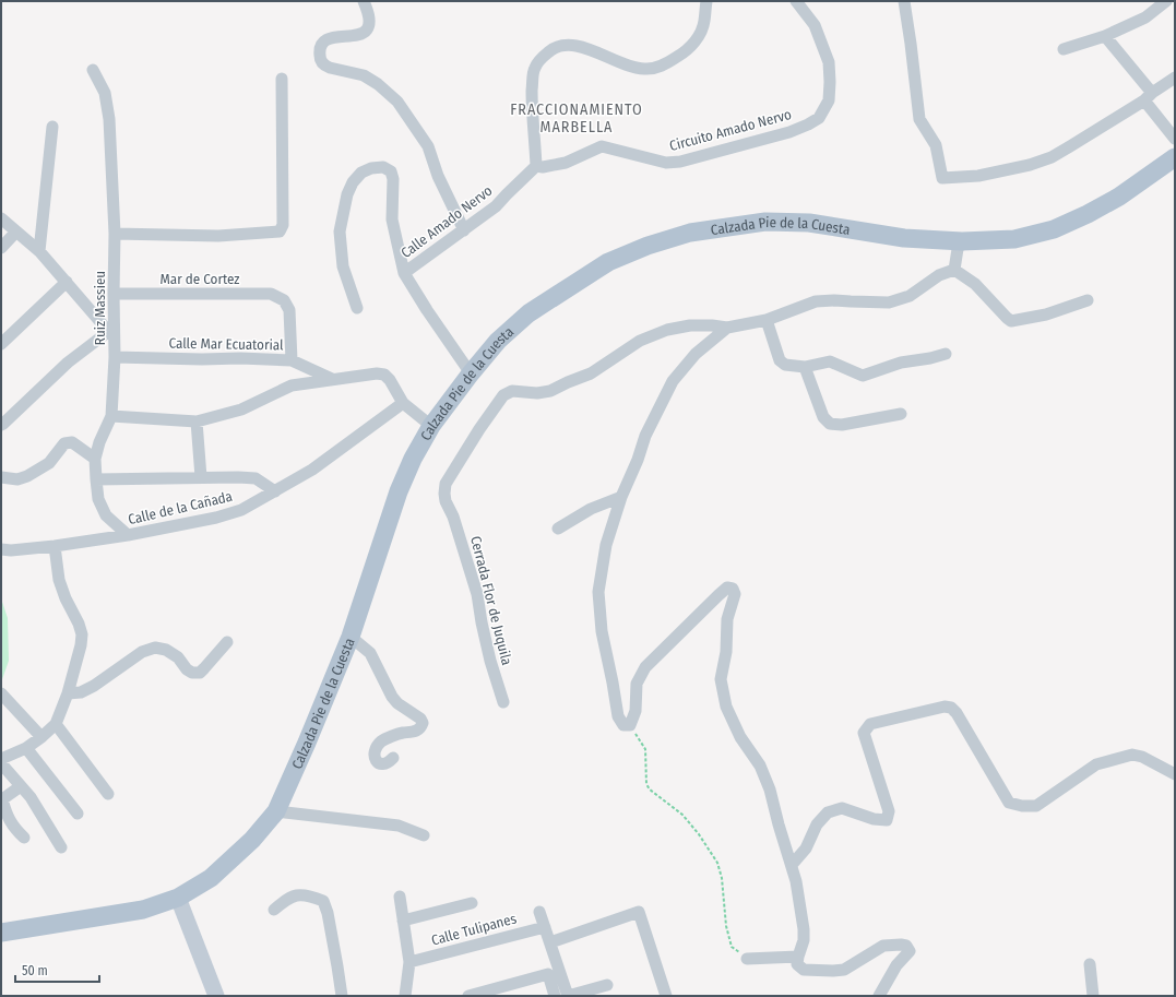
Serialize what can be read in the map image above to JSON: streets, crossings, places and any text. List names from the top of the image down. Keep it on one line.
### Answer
{"streets":{"main road":["Calzada Pie de la Cuesta"],"street":["Circuito Amado Nervo","Calle Amado Nervo","Mar de Cortez","Ruiz Massieu","Calle Mar Ecuatorial","Calle de la Cañada","Cerrada Flor de Juquila","Calle Tulipanes"]},"crossings":[["Circuito Amado Nervo","Calle Amado Nervo"],["Calle Amado Nervo","Calzada Pie de la Cuesta"],["Mar de Cortez","Ruiz Massieu"],["Mar de Cortez","Calle Mar Ecuatorial"],["Ruiz Massieu","Calle Mar Ecuatorial"],["Ruiz Massieu","Calle de la Cañada"]],"districts":["FRACCIONAMIENTO MARBELLA"],"scale_bar":"50 m"}
